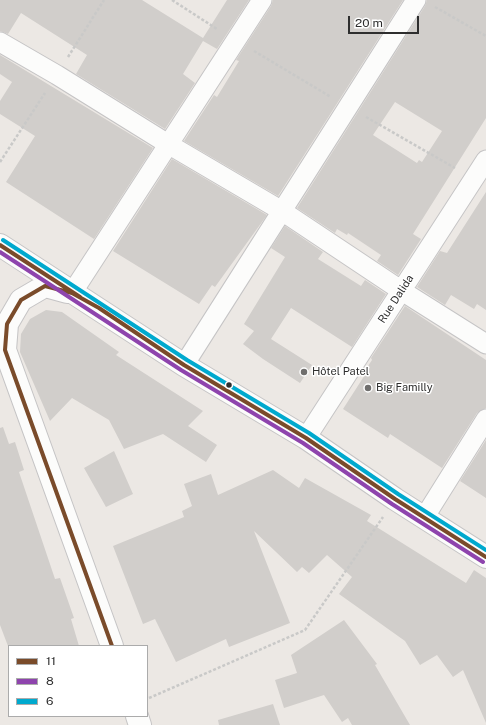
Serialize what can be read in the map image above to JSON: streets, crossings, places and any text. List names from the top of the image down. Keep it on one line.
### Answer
{"streets":{"street":["Rue Dalida"]},"places":["Hôtel Patel","Big Familly"],"lines":["transit line 6","transit line 11","transit line 8"],"legend":["11","8","6"],"scale_bar":"20 m"}
